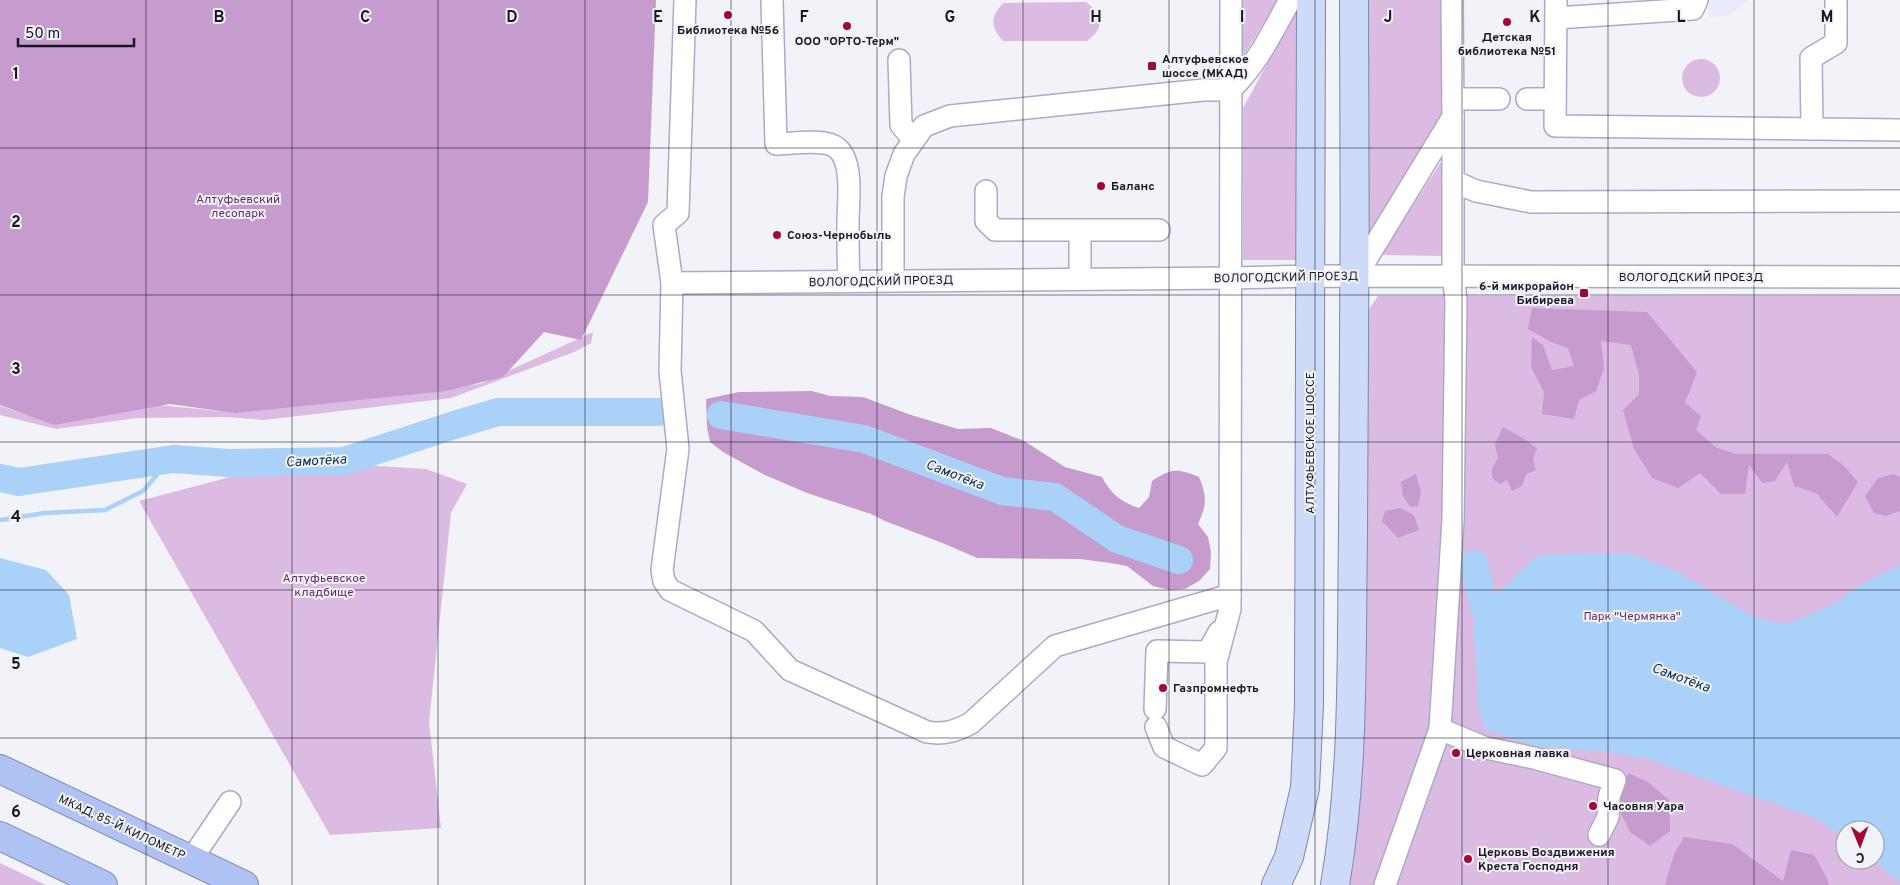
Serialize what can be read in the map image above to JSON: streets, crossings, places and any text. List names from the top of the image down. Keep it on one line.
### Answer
{"streets":{"highway":["МКАД, 85-Й КИЛОМЕТР"],"main road":["АЛТУФЬЕВСКОЕ ШОССЕ"],"street":["ВОЛОГОДСКИЙ ПРОЕЗД"]},"crossings":[["ВОЛОГОДСКИЙ ПРОЕЗД","АЛТУФЬЕВСКОЕ ШОССЕ"]],"water":["Самотёка"],"parks":["Алтуфьевский лесопарк","Алтуфьевское кладбище","Парк \"Чермянка\""],"places":{"other":["Библиотека №56","Детская библиотека №51","ООО \"ОРТО-Терм\"","Баланс","Союз-Чернобыль","Газпромнефть","Церковная лавка","Часовня Уара","Церковь Воздвижения Креста Господня"],"transit":["Алтуфьевское шоссе (МКАД)","6-й микрорайон Бибирева"]},"scale_bar":"50 m","north":"bottom","grid":{"columns":["B","C","D","E","F","G","H","I","J","K","L","M"],"rows":["1","2","3","4","5","6"]}}
